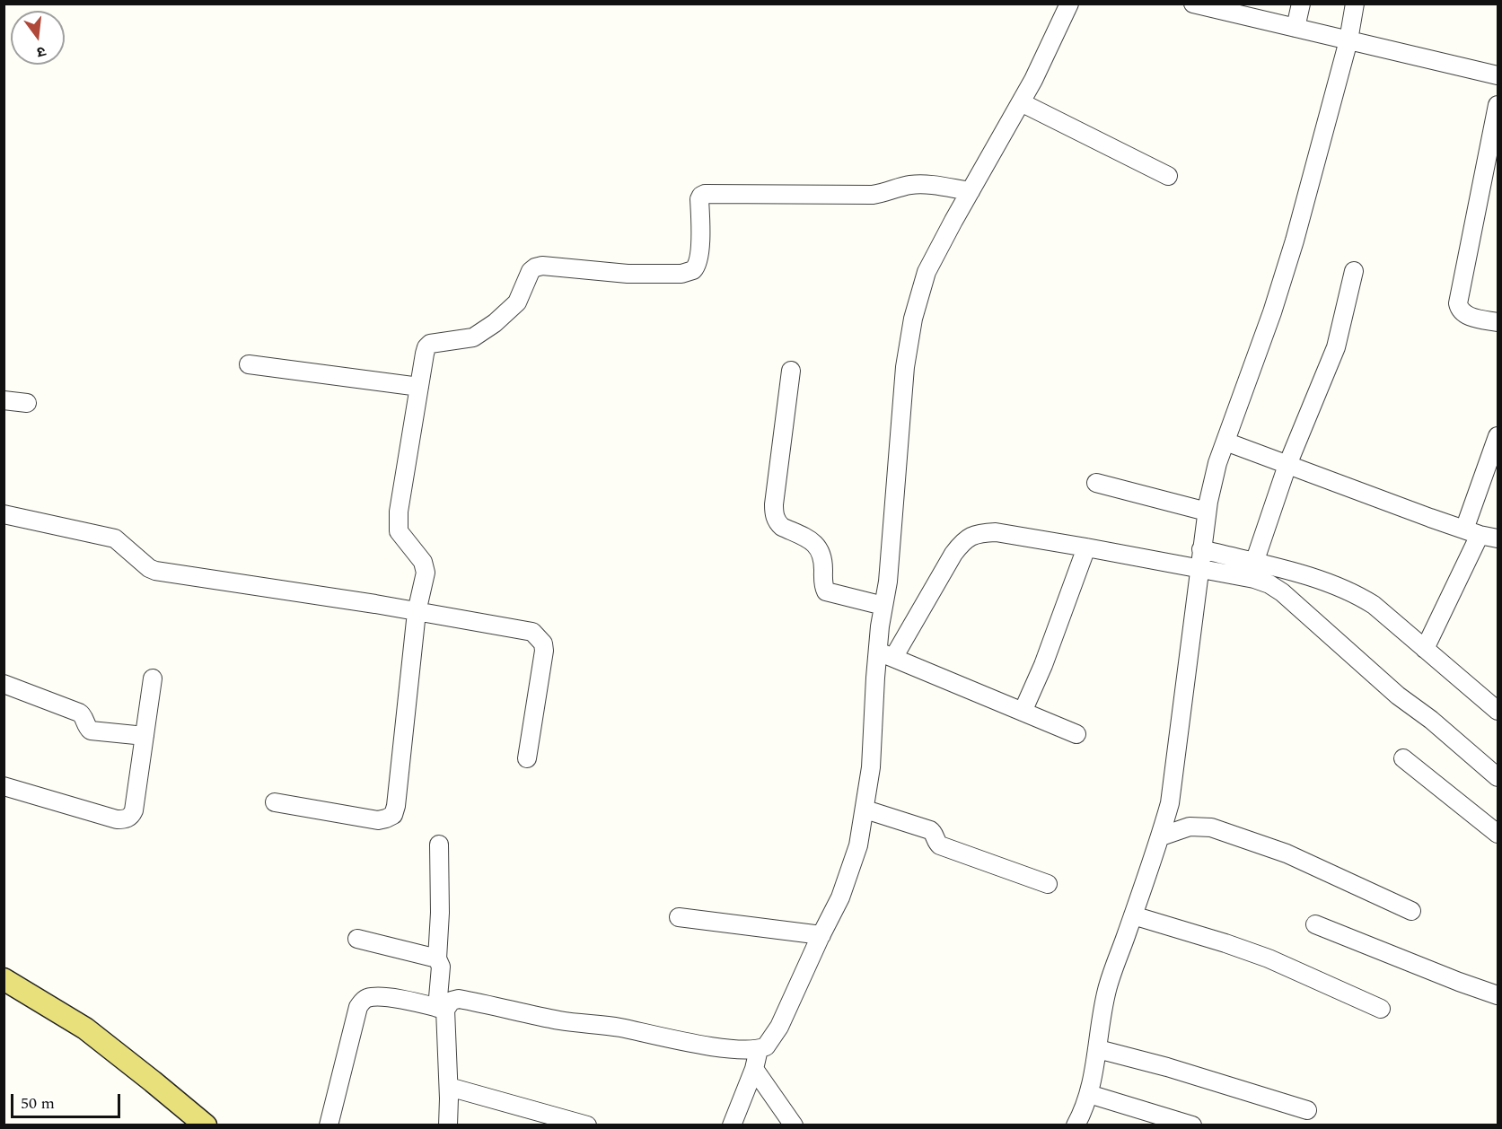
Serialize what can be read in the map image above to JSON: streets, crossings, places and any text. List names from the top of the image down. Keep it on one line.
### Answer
{"scale_bar":"50 m","north":"bottom"}
